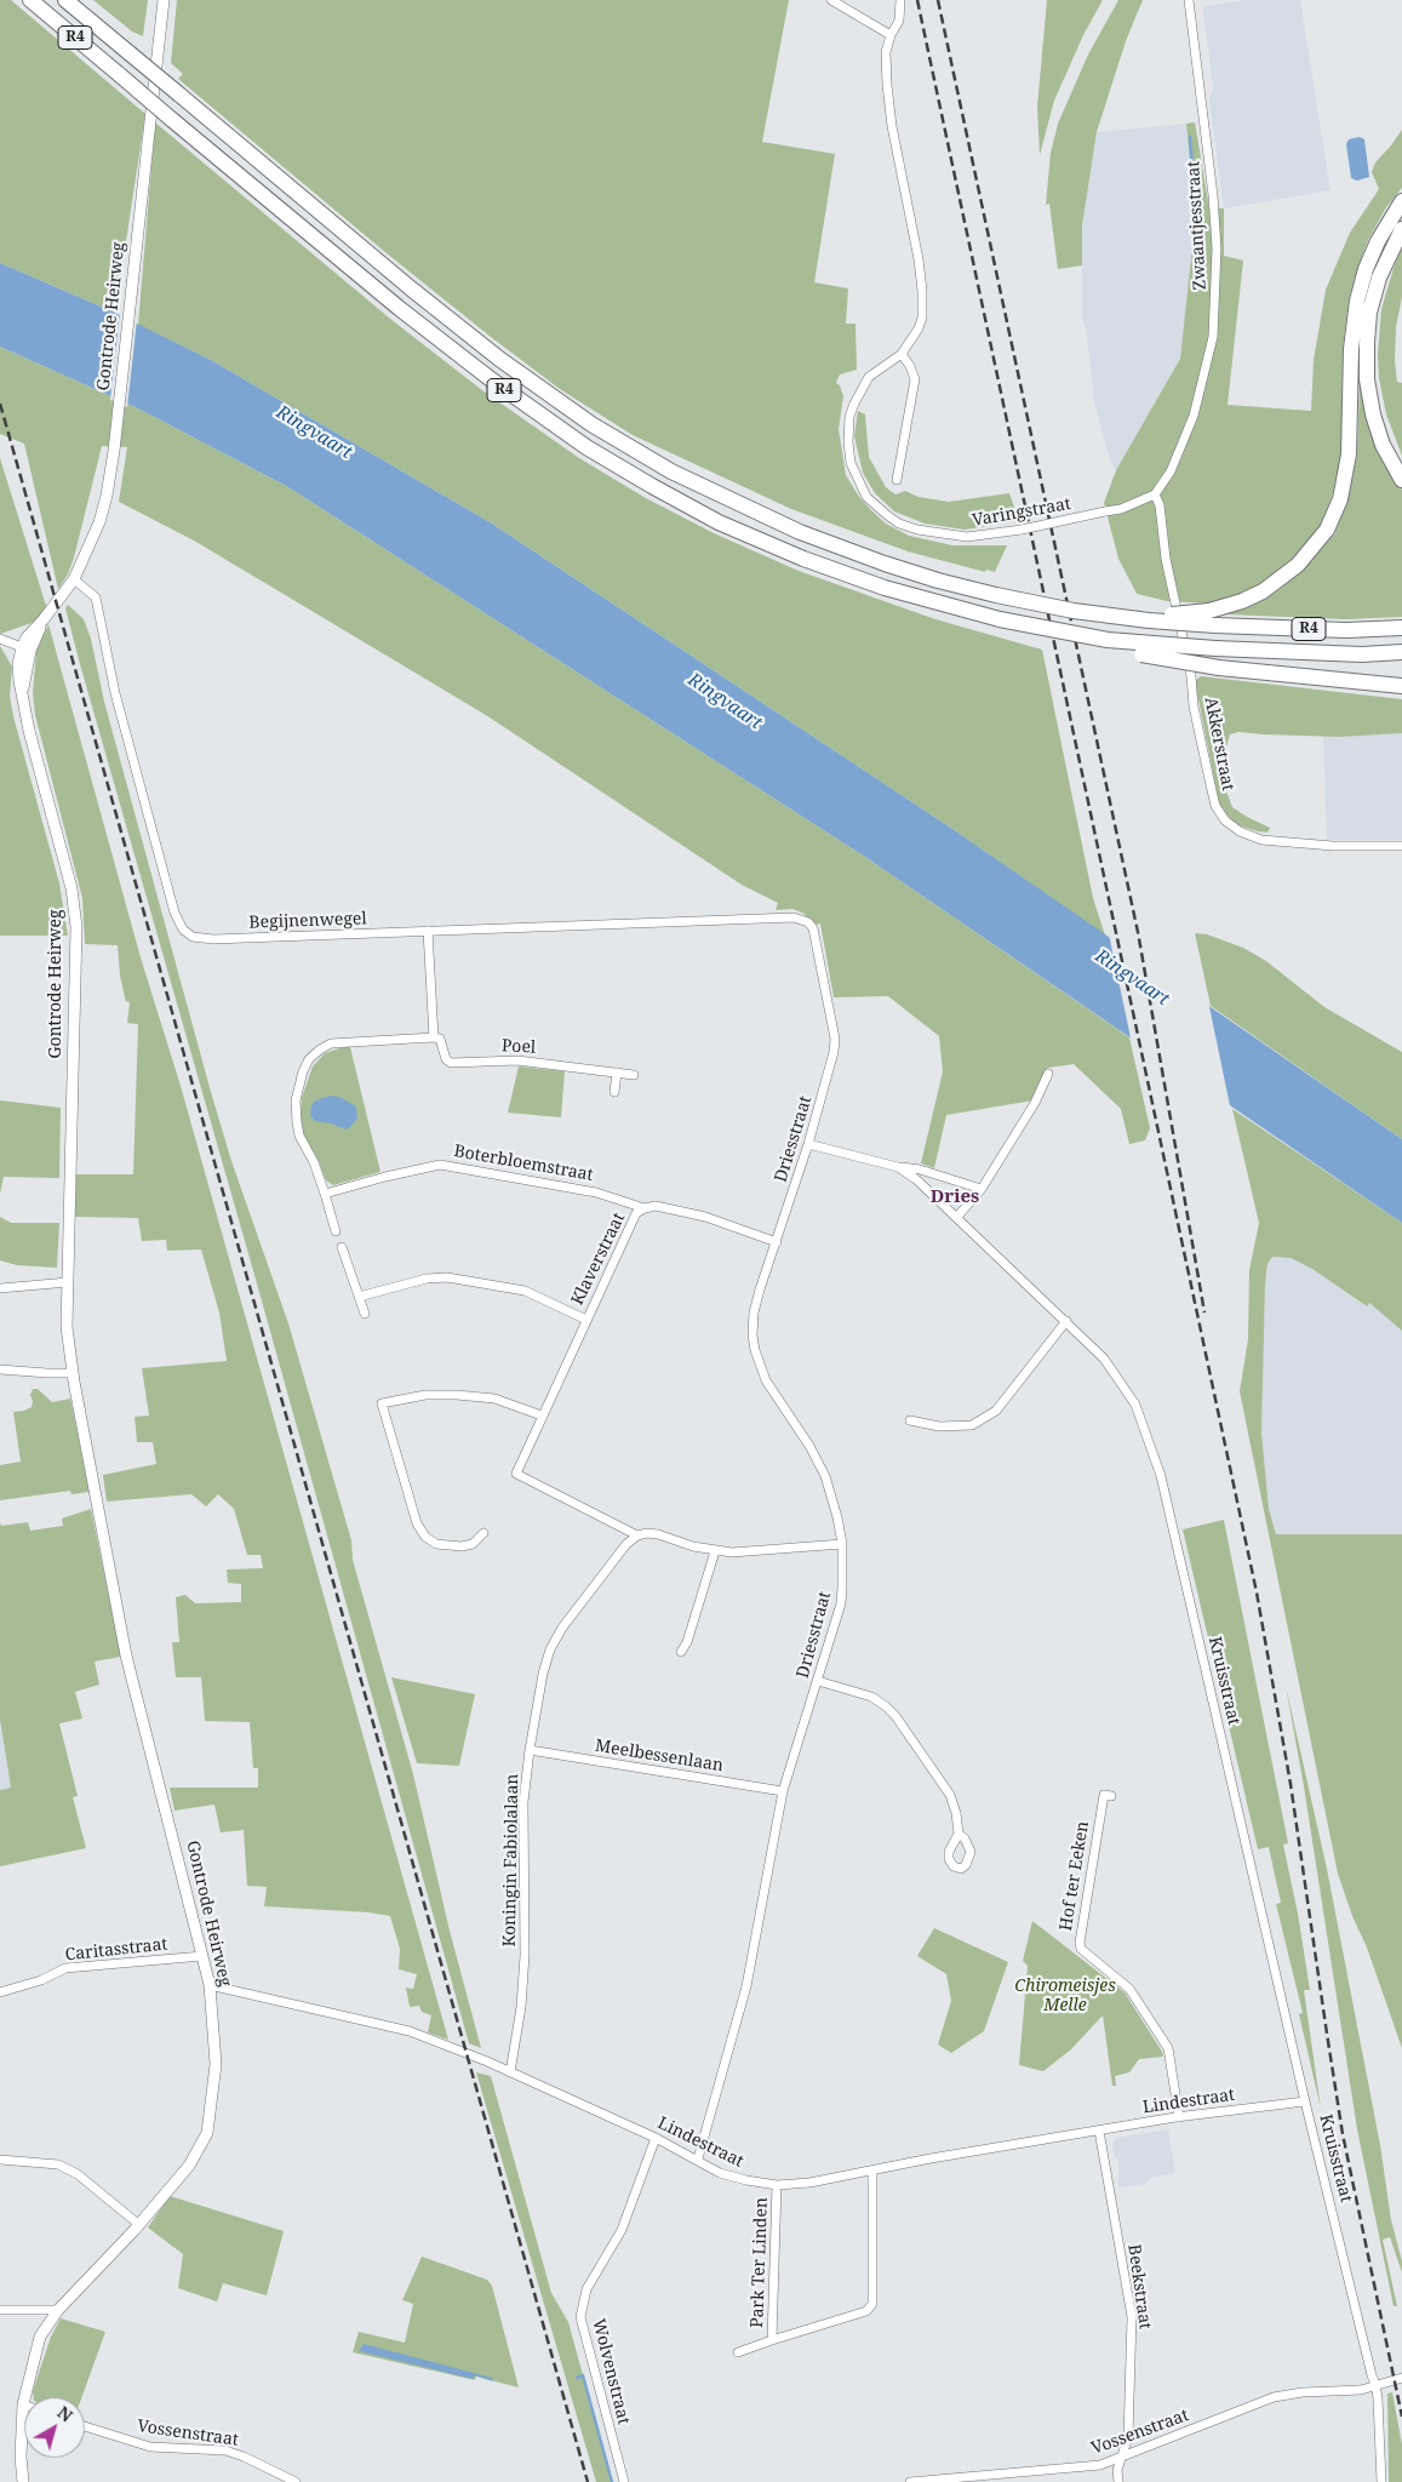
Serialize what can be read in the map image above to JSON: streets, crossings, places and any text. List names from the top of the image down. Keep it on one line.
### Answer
{"streets":{"highway":["R4"],"street":["Zwaantjesstraat","Gontrode Heirweg","Varingstraat","Akkerstraat","Begijnenwegel","Poel","Driesstraat","Boterbloemstraat","Klaverstraat","Kruisstraat","Meelbessenlaan","Koningin Fabiolalaan","Hof ter Eeken","Caritasstraat","Lindestraat","Park Ter Linden","Beekstraat","Wolvenstraat","Vossenstraat"]},"crossings":[["Zwaantjesstraat","Varingstraat"],["Zwaantjesstraat","Akkerstraat"],["Gontrode Heirweg","Begijnenwegel"],["Gontrode Heirweg","Caritasstraat"],["Gontrode Heirweg","Lindestraat"],["Varingstraat","Akkerstraat"],["Begijnenwegel","Driesstraat"],["Driesstraat","Klaverstraat"],["Driesstraat","Kruisstraat"],["Driesstraat","Meelbessenlaan"],["Driesstraat","Lindestraat"],["Boterbloemstraat","Klaverstraat"],["Klaverstraat","Koningin Fabiolalaan"],["Kruisstraat","Lindestraat"],["Kruisstraat","Vossenstraat"],["Meelbessenlaan","Koningin Fabiolalaan"],["Koningin Fabiolalaan","Lindestraat"],["Hof ter Eeken","Lindestraat"],["Lindestraat","Park Ter Linden"],["Lindestraat","Beekstraat"],["Lindestraat","Wolvenstraat"],["Beekstraat","Vossenstraat"]],"districts":["Dries"],"water":["Ringvaart"],"parks":["Chiromeisjes Melle"],"north":"top right"}
